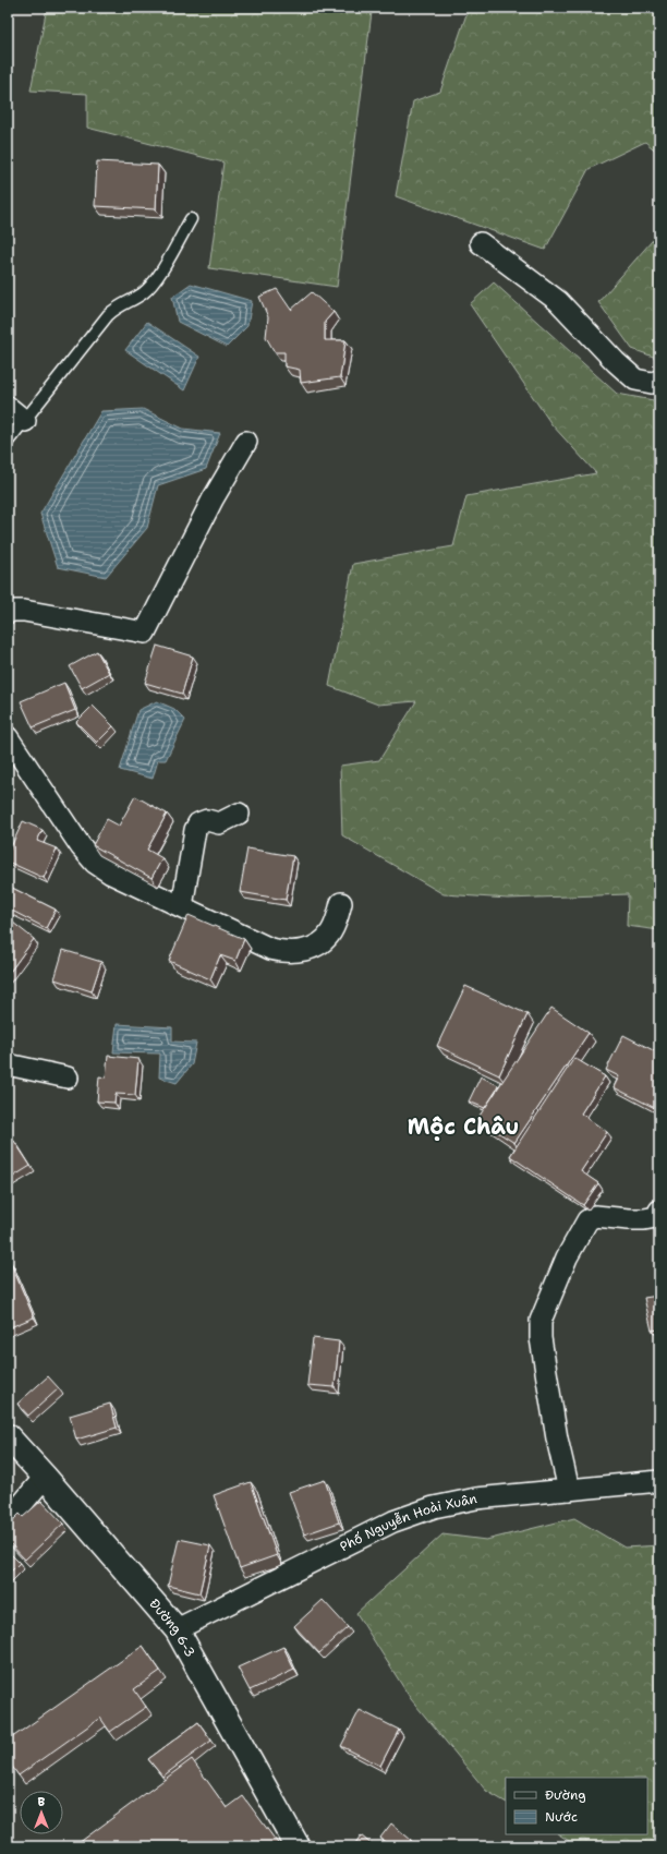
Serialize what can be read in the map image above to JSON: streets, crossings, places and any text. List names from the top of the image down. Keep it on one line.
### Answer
{"streets":{"street":["Phố Nguyễn Hoài Xuân","Đường 6-3"]},"crossings":[["Phố Nguyễn Hoài Xuân","Đường 6-3"]],"districts":["Mộc Châu"],"legend":["Đường","Nước"],"north":"top"}
